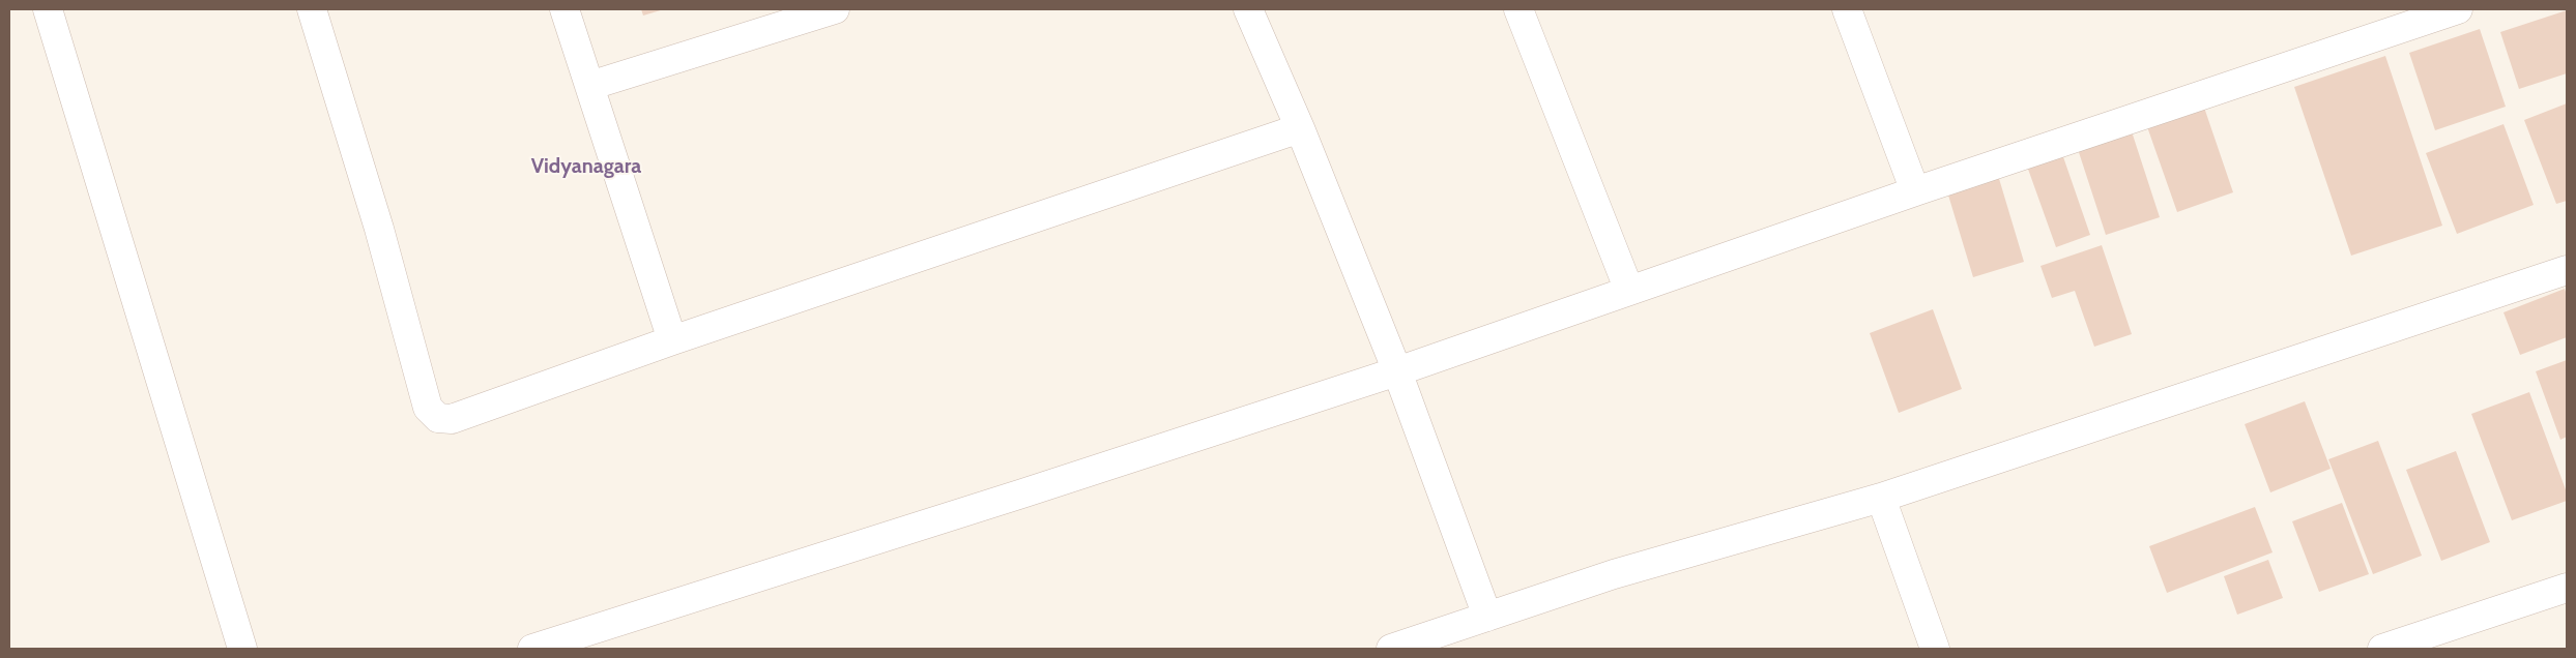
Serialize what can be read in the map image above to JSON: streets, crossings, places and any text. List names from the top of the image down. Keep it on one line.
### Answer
{"districts":["Vidyanagara"]}
